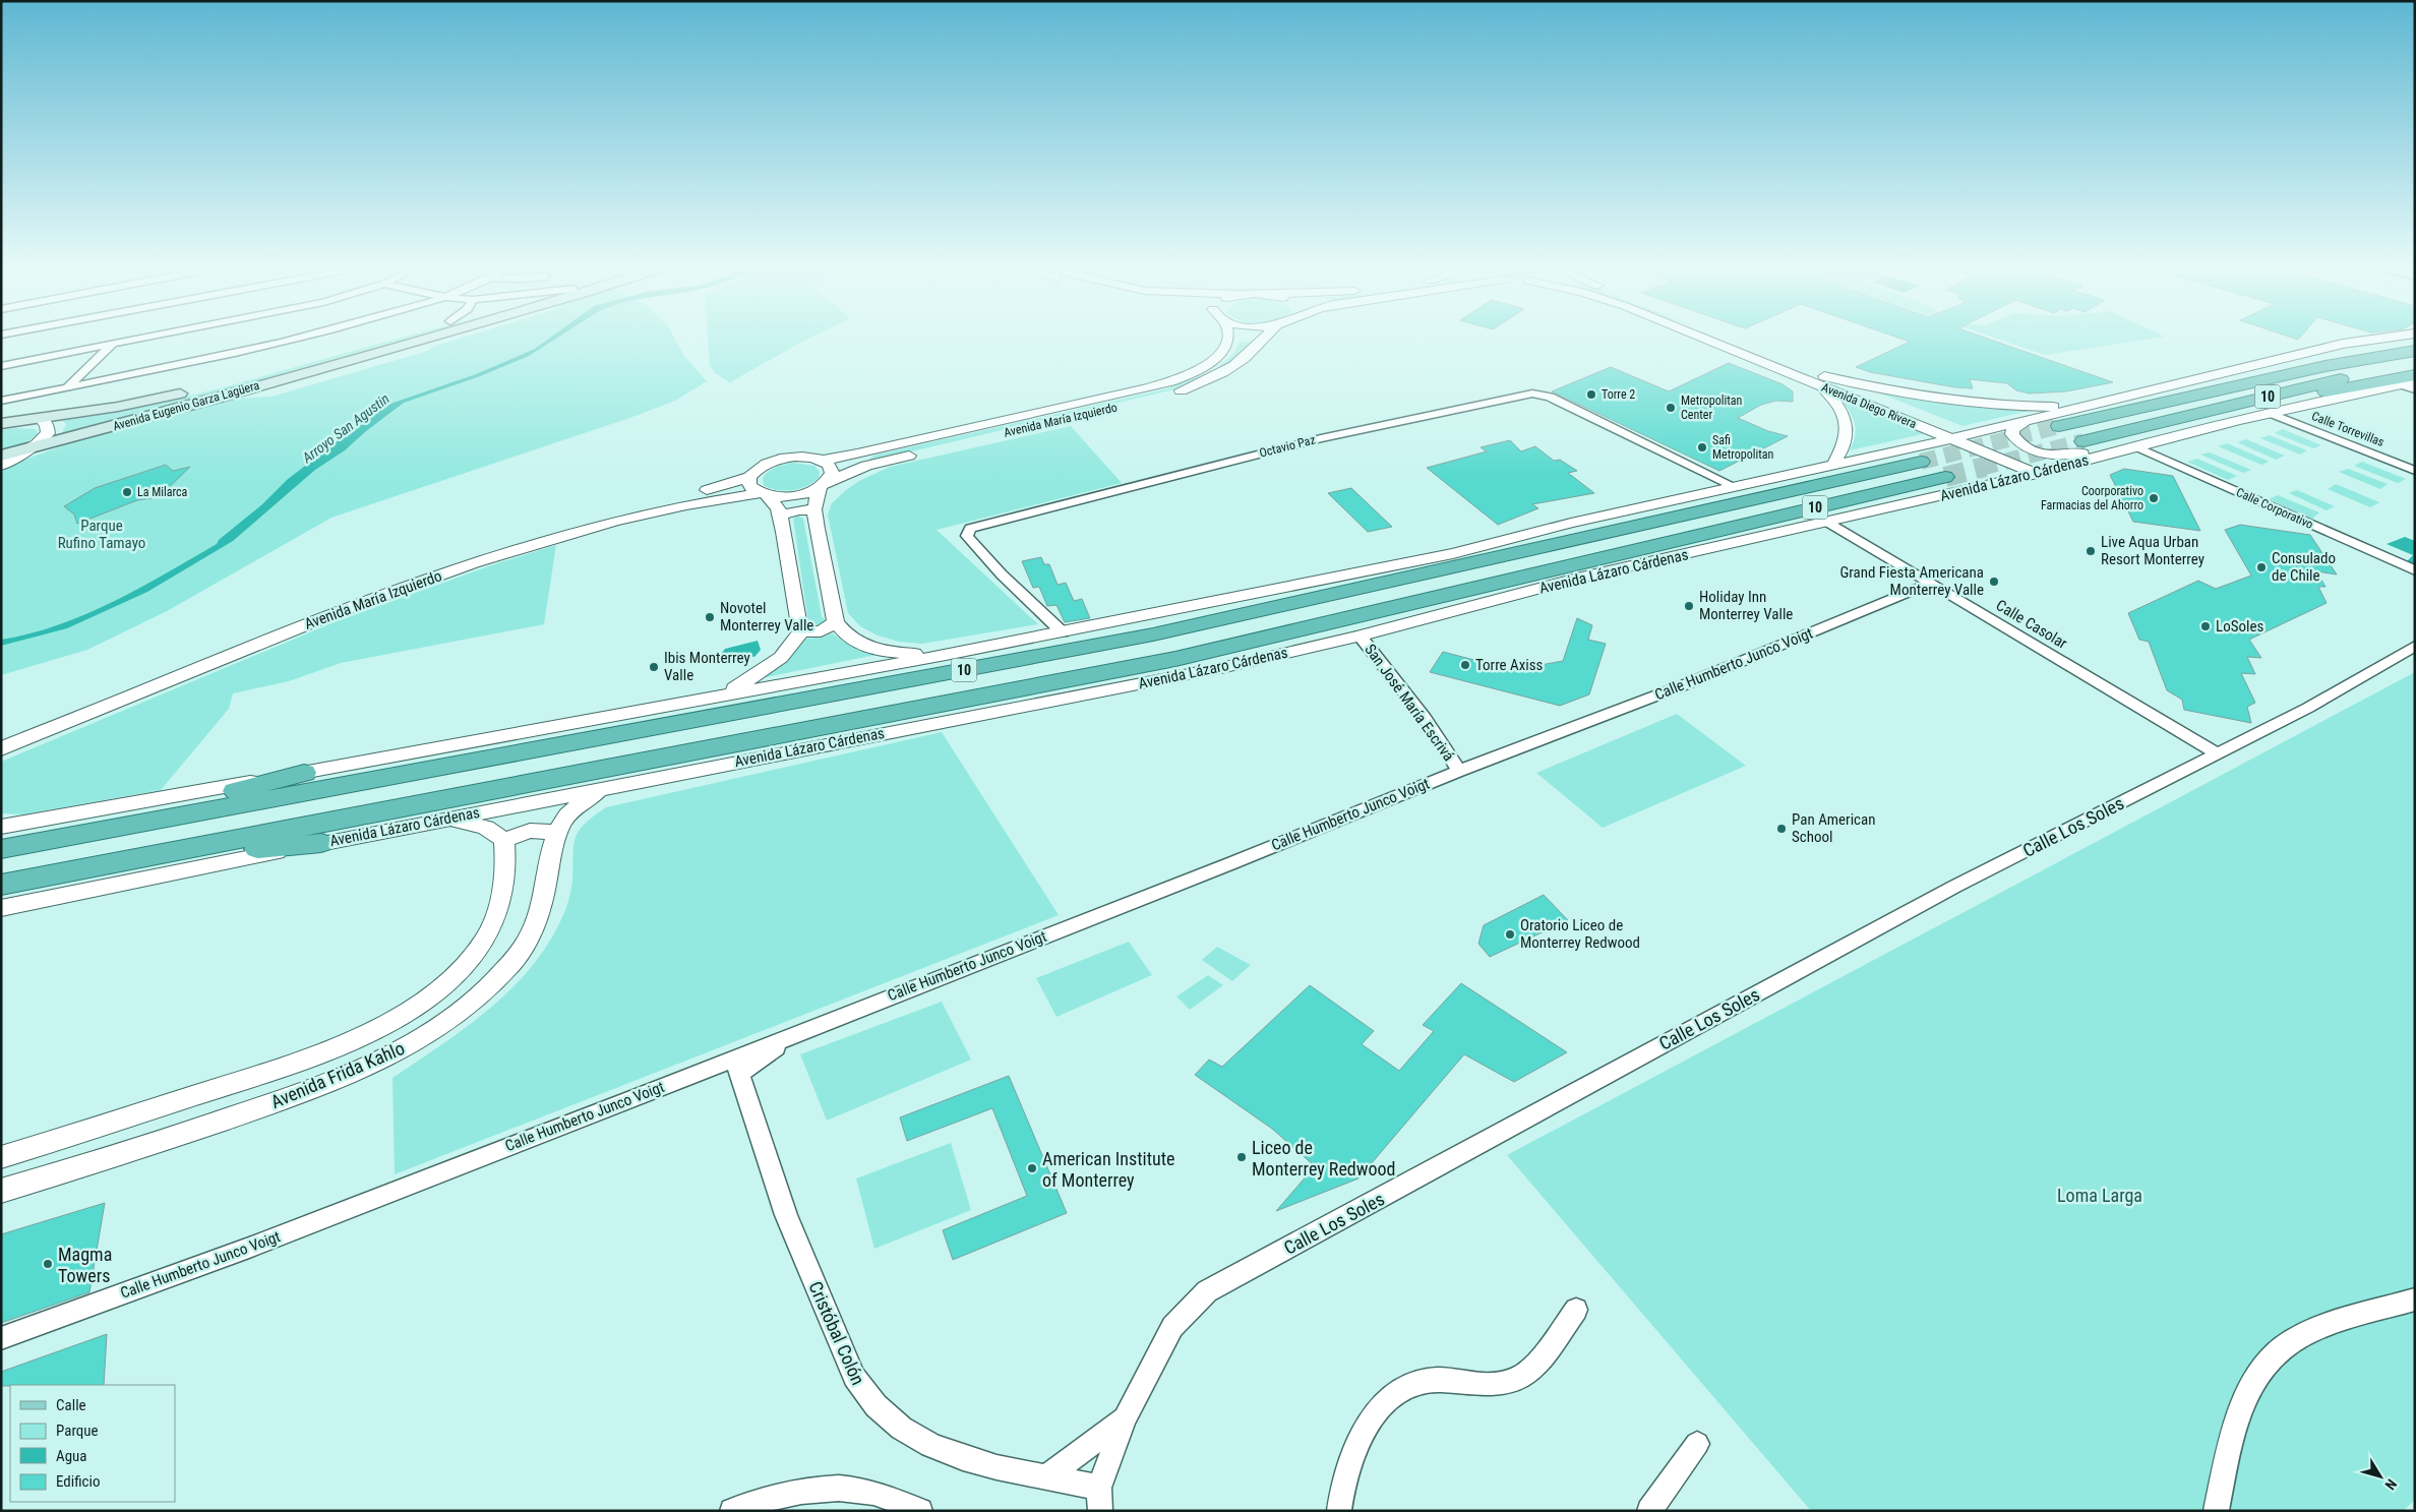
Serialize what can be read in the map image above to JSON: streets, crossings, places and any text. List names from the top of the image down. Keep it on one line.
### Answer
{"streets":{"highway":["10","Avenida Lázaro Cárdenas"],"main road":["Avenida Eugenio Garza Lagüera"],"street":["Avenida Diego Rivera","Avenida María Izquierdo","Calle Torrevillas","Octavio Paz","Calle Corporativo","Calle Casolar","Calle Humberto Junco Voigt","San José María Escrivá","Calle Los Soles","Avenida Frida Kahlo","Cristóbal Colón"]},"crossings":[["Avenida Diego Rivera","Avenida Lázaro Cárdenas"],["Calle Torrevillas","Avenida Lázaro Cárdenas"],["Avenida Lázaro Cárdenas","Calle Corporativo"],["Avenida Lázaro Cárdenas","Calle Casolar"],["Avenida Lázaro Cárdenas","San José María Escrivá"],["Avenida Lázaro Cárdenas","Avenida Frida Kahlo"],["Calle Casolar","Calle Humberto Junco Voigt"],["Calle Casolar","Calle Los Soles"],["Calle Humberto Junco Voigt","San José María Escrivá"],["Calle Humberto Junco Voigt","Cristóbal Colón"],["Calle Los Soles","Cristóbal Colón"]],"water":["Arroyo San Agustin"],"parks":["Parque Rufino Tamayo","Loma Larga"],"places":["Torre 2","Metropolitan Center","Safi Metropolitan","La Milarca","Coorporativo Farmacias del Ahorro","Live Aqua Urban Resort Monterrey","Consulado de Chile","Grand Fiesta Americana Monterrey Valle","Holiday Inn Monterrey Valle","Novotel Monterrey Valle","LoSoles","Torre Axiss","Ibis Monterrey Valle","Pan American School","Oratorio Liceo de Monterrey Redwood","Liceo de Monterrey Redwood","American Institute of Monterrey","Magma Towers"],"legend":["Calle","Parque","Agua","Edificio"],"north":"bottom right"}
